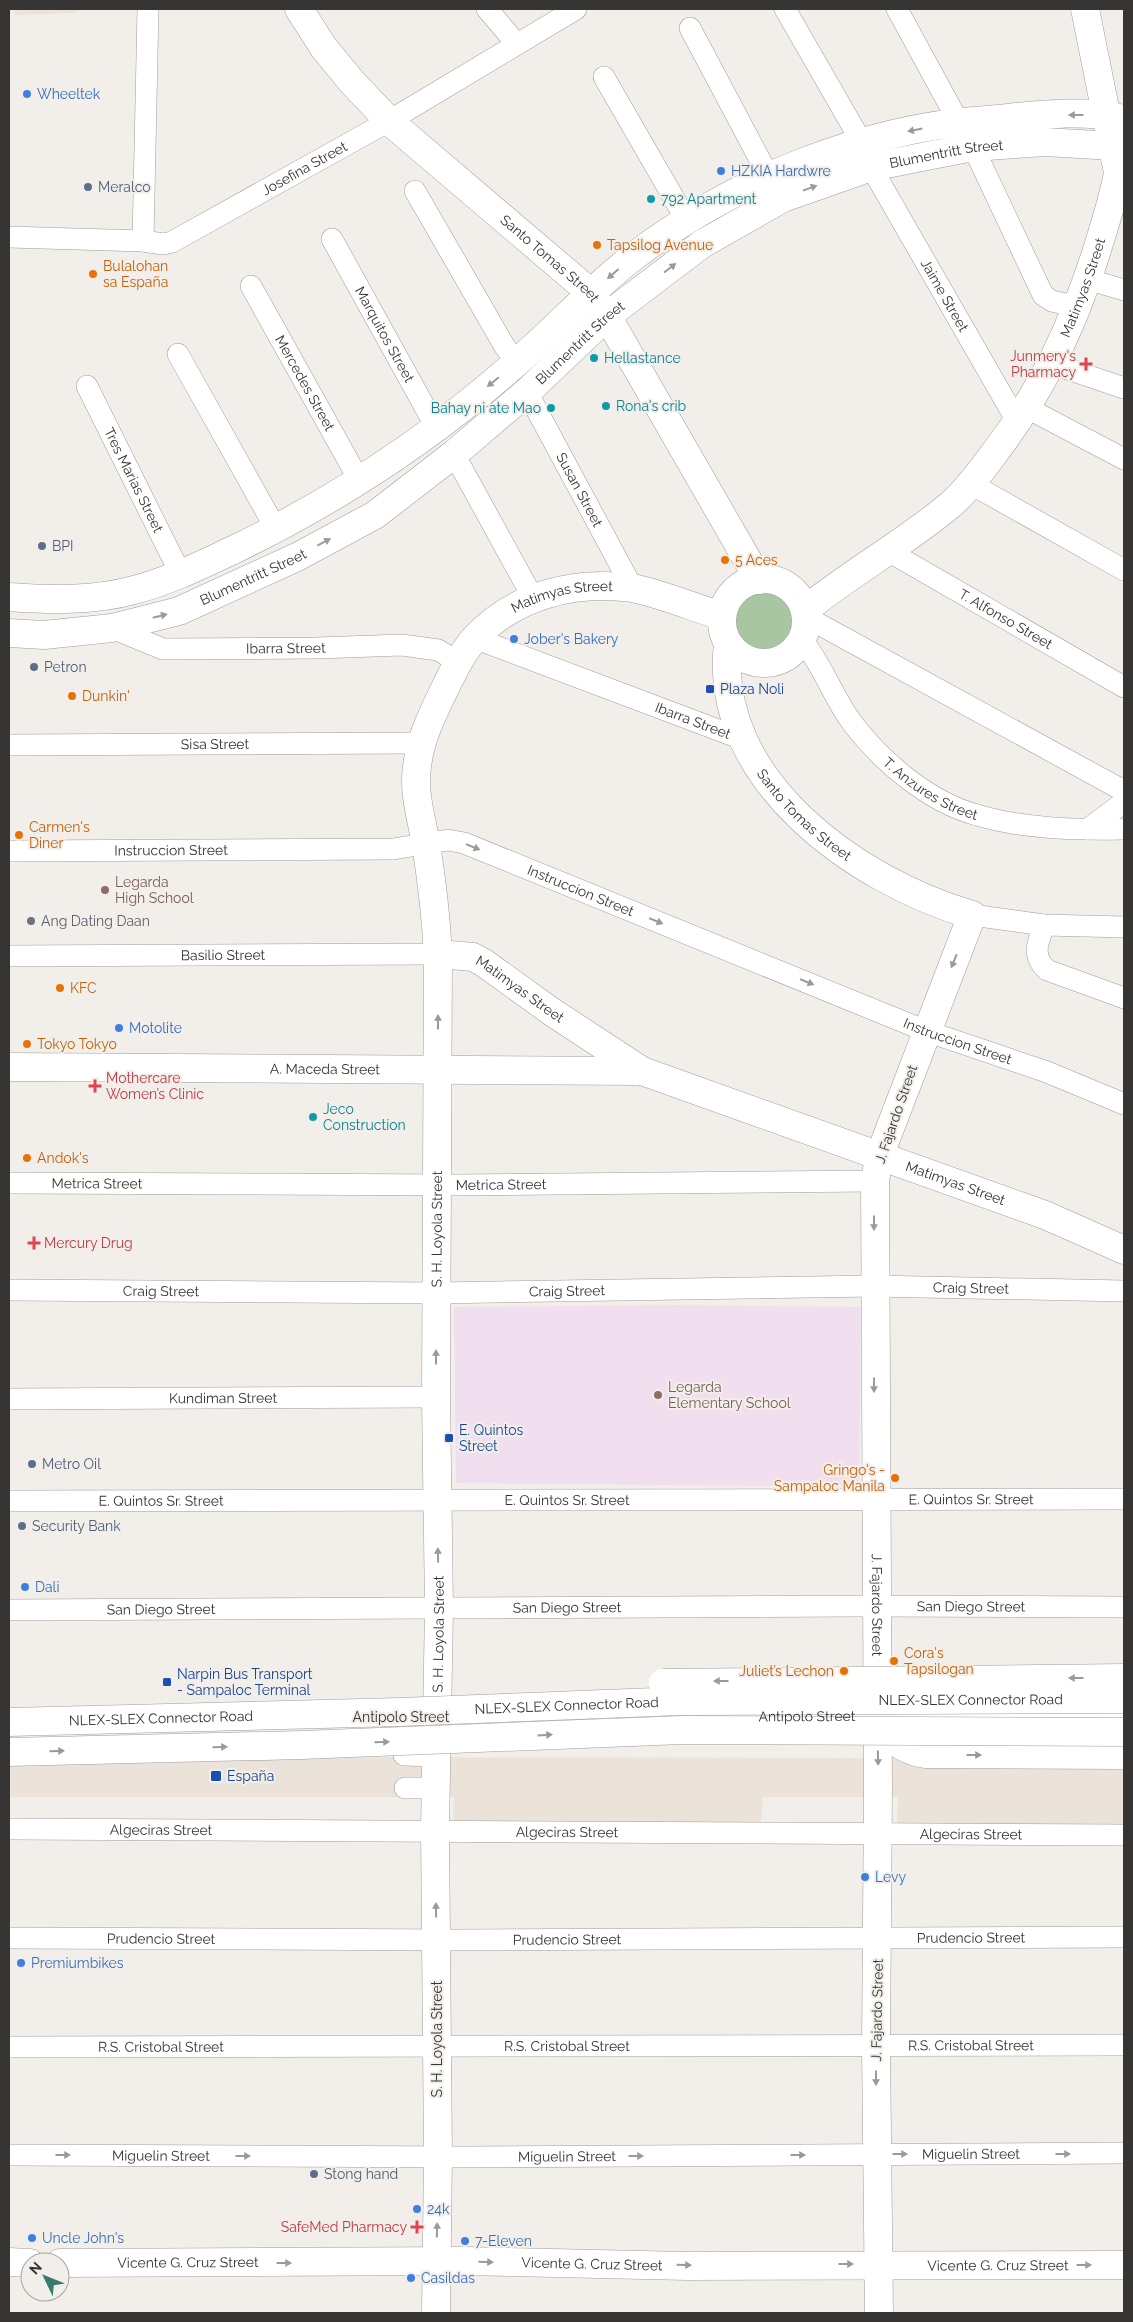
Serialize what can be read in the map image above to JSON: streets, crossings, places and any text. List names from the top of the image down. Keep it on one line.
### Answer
{"streets":{"main road":["Blumentritt Street","Santo Tomas Street","Matimyas Street","A. Maceda Street","J. Fajardo Street","S. H. Loyola Street","NLEX-SLEX Connector Road","Antipolo Street","Vicente G. Cruz Street"],"street":["Josefina Street","Jaime Street","Marquitos Street","Mercedes Street","Tres Marias Street","Susan Street","T. Alfonso Street","Ibarra Street","Sisa Street","T. Anzures Street","Instruccion Street","Basilio Street","Metrica Street","Craig Street","Kundiman Street","E. Quintos Sr. Street","San Diego Street","Algeciras Street","Prudencio Street","R.S. Cristobal Street","Miguelin Street"]},"crossings":[["Blumentritt Street","Santo Tomas Street"],["Blumentritt Street","Matimyas Street"],["Blumentritt Street","Jaime Street"],["Blumentritt Street","Marquitos Street"],["Blumentritt Street","Mercedes Street"],["Blumentritt Street","Tres Marias Street"],["Blumentritt Street","Susan Street"],["Blumentritt Street","Ibarra Street"],["Josefina Street","Santo Tomas Street"],["Santo Tomas Street","Matimyas Street"],["Santo Tomas Street","Ibarra Street"],["Santo Tomas Street","T. Anzures Street"],["Santo Tomas Street","J. Fajardo Street"],["Matimyas Street","Jaime Street"],["Matimyas Street","Susan Street"],["Matimyas Street","T. Alfonso Street"],["Matimyas Street","Ibarra Street"],["Matimyas Street","Sisa Street"],["Matimyas Street","T. Anzures Street"],["Matimyas Street","Instruccion Street"],["Matimyas Street","Basilio Street"],["Matimyas Street","A. Maceda Street"],["Matimyas Street","J. Fajardo Street"],["Matimyas Street","Metrica Street"],["Matimyas Street","S. H. Loyola Street"],["Instruccion Street","J. Fajardo Street"],["Basilio Street","S. H. Loyola Street"],["A. Maceda Street","S. H. Loyola Street"],["J. Fajardo Street","Metrica Street"],["J. Fajardo Street","Craig Street"],["J. Fajardo Street","E. Quintos Sr. Street"],["J. Fajardo Street","San Diego Street"],["J. Fajardo Street","Antipolo Street"],["J. Fajardo Street","Algeciras Street"],["J. Fajardo Street","Prudencio Street"],["J. Fajardo Street","R.S. Cristobal Street"],["J. Fajardo Street","Miguelin Street"],["J. Fajardo Street","Vicente G. Cruz Street"],["Metrica Street","S. H. Loyola Street"],["S. H. Loyola Street","Craig Street"],["S. H. Loyola Street","Kundiman Street"],["S. H. Loyola Street","E. Quintos Sr. Street"],["S. H. Loyola Street","San Diego Street"],["S. H. Loyola Street","Antipolo Street"],["S. H. Loyola Street","Algeciras Street"],["S. H. Loyola Street","Prudencio Street"],["S. H. Loyola Street","R.S. Cristobal Street"],["S. H. Loyola Street","Miguelin Street"],["S. H. Loyola Street","Vicente G. Cruz Street"]],"one_way":["Instruccion Street","J. Fajardo Street","S. H. Loyola Street","Miguelin Street","Vicente G. Cruz Street"],"places":{"other":["Wheeltek","HZKIA Hardwre","Meralco","792 Apartment","Tapsilog Avenue","Bulalohan sa España","Hellastance","Rona's crib","Bahay ni ate Mao","BPI","5 Aces","Jober's Bakery","Petron","Dunkin'","Carmen's Diner","Legarda High School","Ang Dating Daan","KFC","Motolite","Tokyo Tokyo","Jeco Construction","Andok's","Legarda Elementary School","Metro Oil","Gringo's - Sampaloc Manila","Security Bank","Dali","Cora's Tapsilogan","Juliet’s Lechon","Levy","Premiumbikes","Stong hand","24k","Uncle John's","7-Eleven","Casildas"],"health":["Junmery's Pharmacy","Mothercare Women’s Clinic","Mercury Drug","SafeMed Pharmacy"],"transit":["Plaza Noli","E. Quintos Street","Narpin Bus Transport - Sampaloc Terminal","España"]},"north":"top left"}
